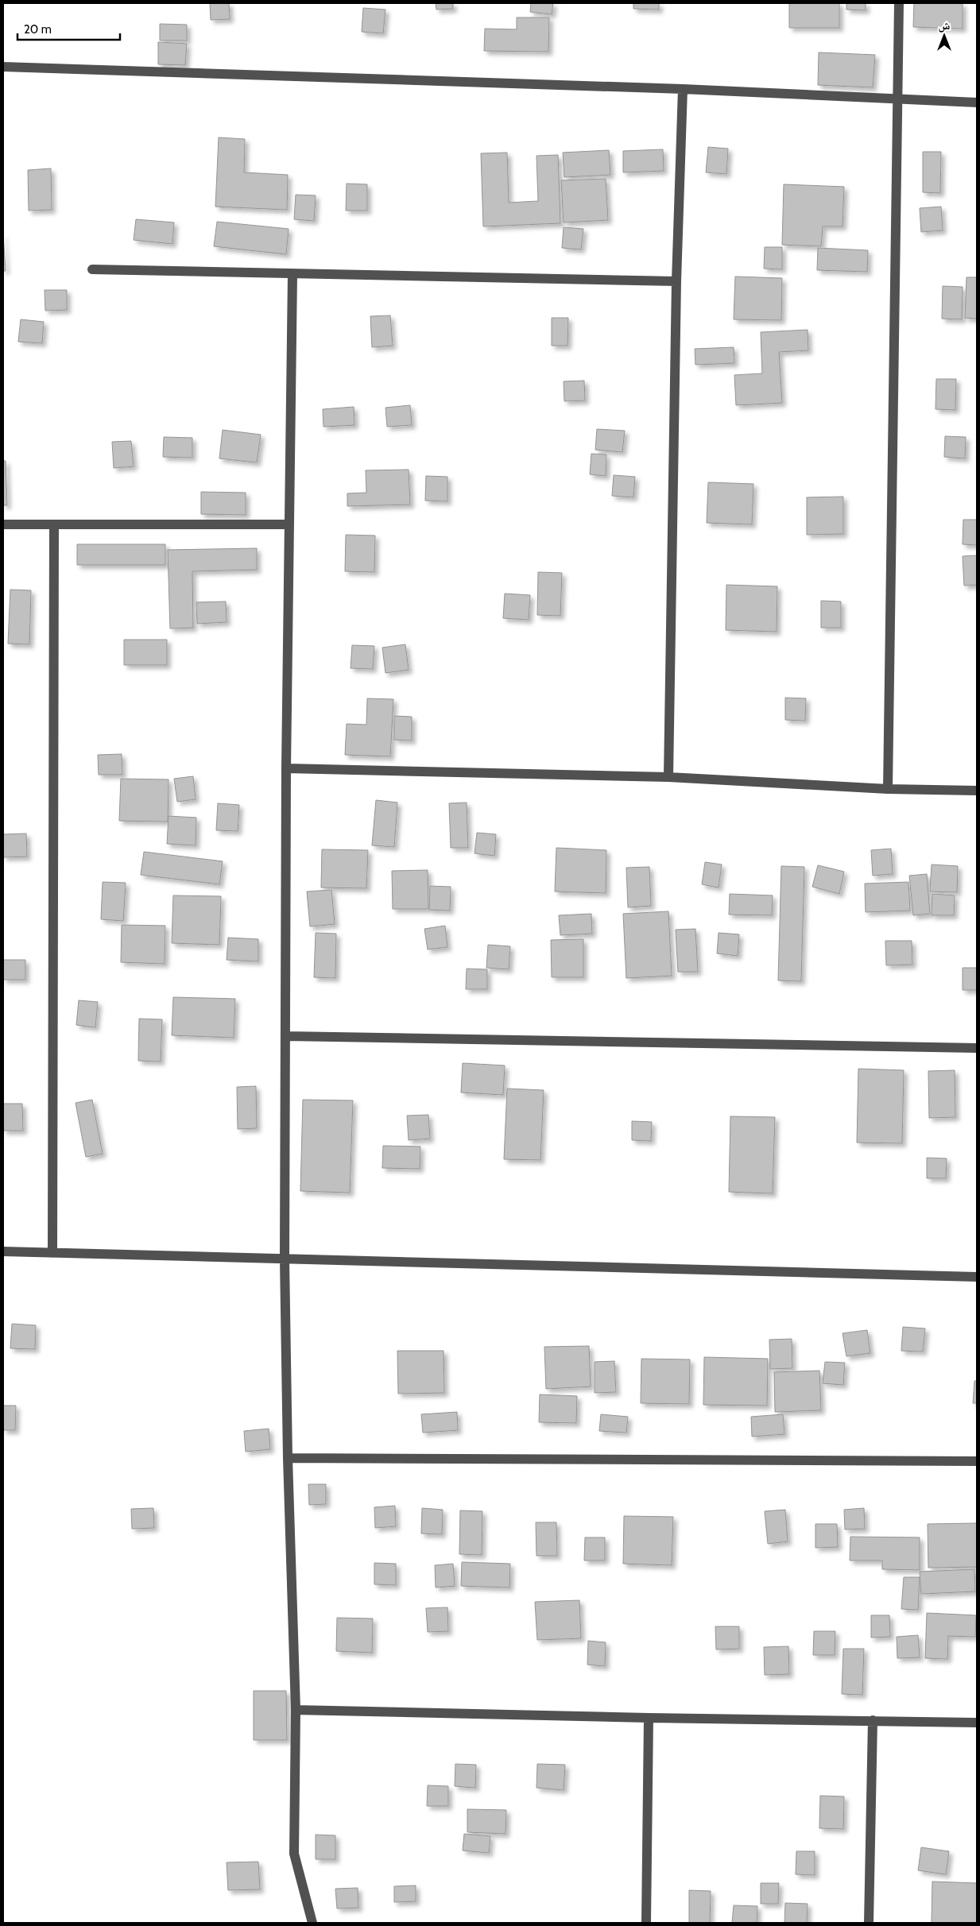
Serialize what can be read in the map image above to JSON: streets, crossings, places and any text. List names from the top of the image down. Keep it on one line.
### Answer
{"scale_bar":"20 m","north":"top"}
